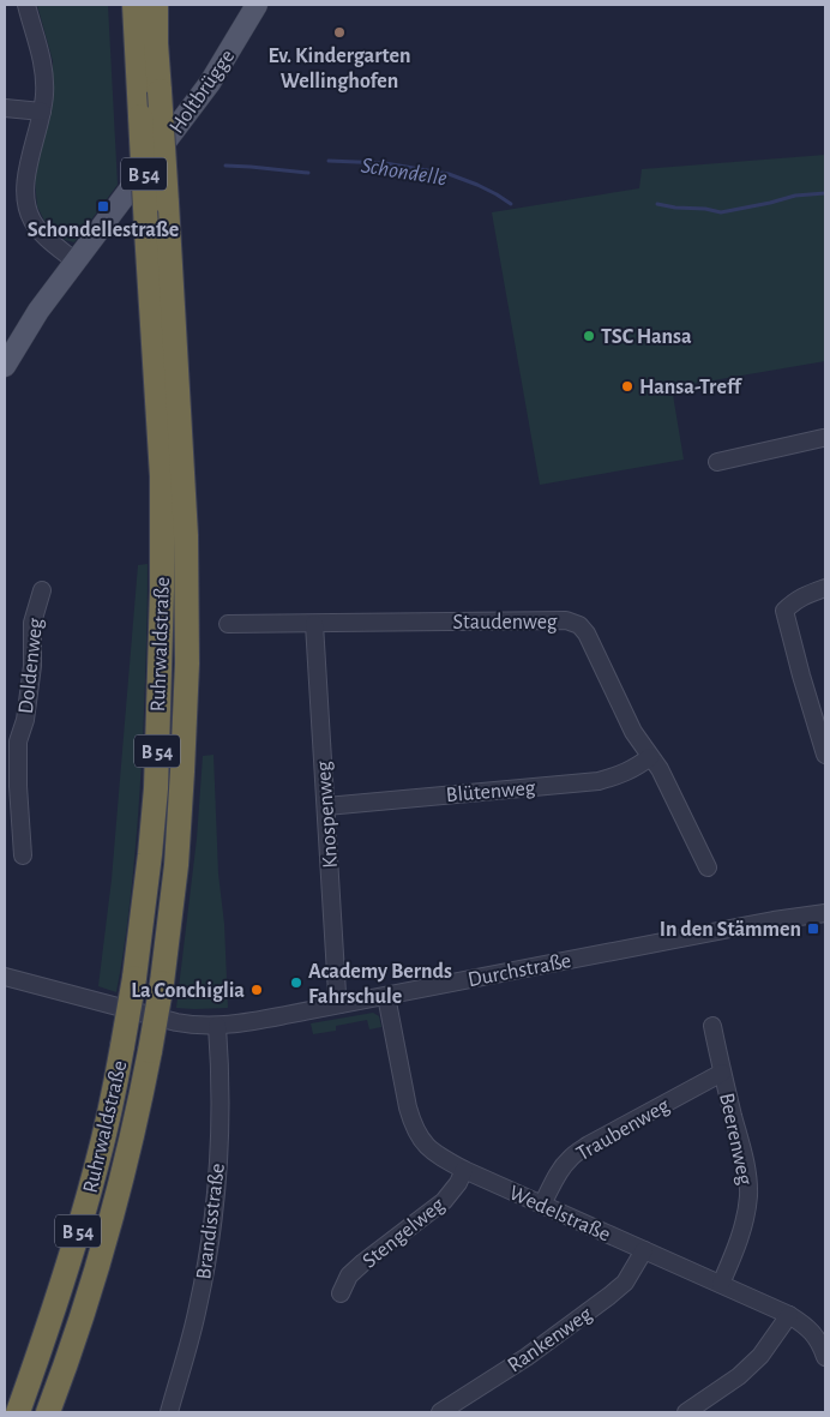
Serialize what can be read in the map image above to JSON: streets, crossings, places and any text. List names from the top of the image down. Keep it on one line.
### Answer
{"streets":{"highway":["B 54","Ruhrwaldstraße"],"main road":["Holtbrügge"],"street":["Staudenweg","Doldenweg","Blütenweg","Knospenweg","Durchstraße","Traubenweg","Beerenweg","Wedelstraße","Brandisstraße","Stengelweg","Rankenweg"]},"crossings":[["Staudenweg","Blütenweg"],["Staudenweg","Knospenweg"],["Blütenweg","Knospenweg"],["Knospenweg","Durchstraße"],["Durchstraße","Wedelstraße"],["Durchstraße","Brandisstraße"],["Traubenweg","Beerenweg"],["Traubenweg","Wedelstraße"],["Beerenweg","Wedelstraße"],["Wedelstraße","Stengelweg"],["Wedelstraße","Rankenweg"]],"water":["Schondelle"],"places":{"other":["Ev. Kindergarten Wellinghofen","TSC Hansa","Hansa-Treff","Academy Bernds Fahrschule","La Conchiglia"],"transit":["Schondellestraße","In den Stämmen"]}}
